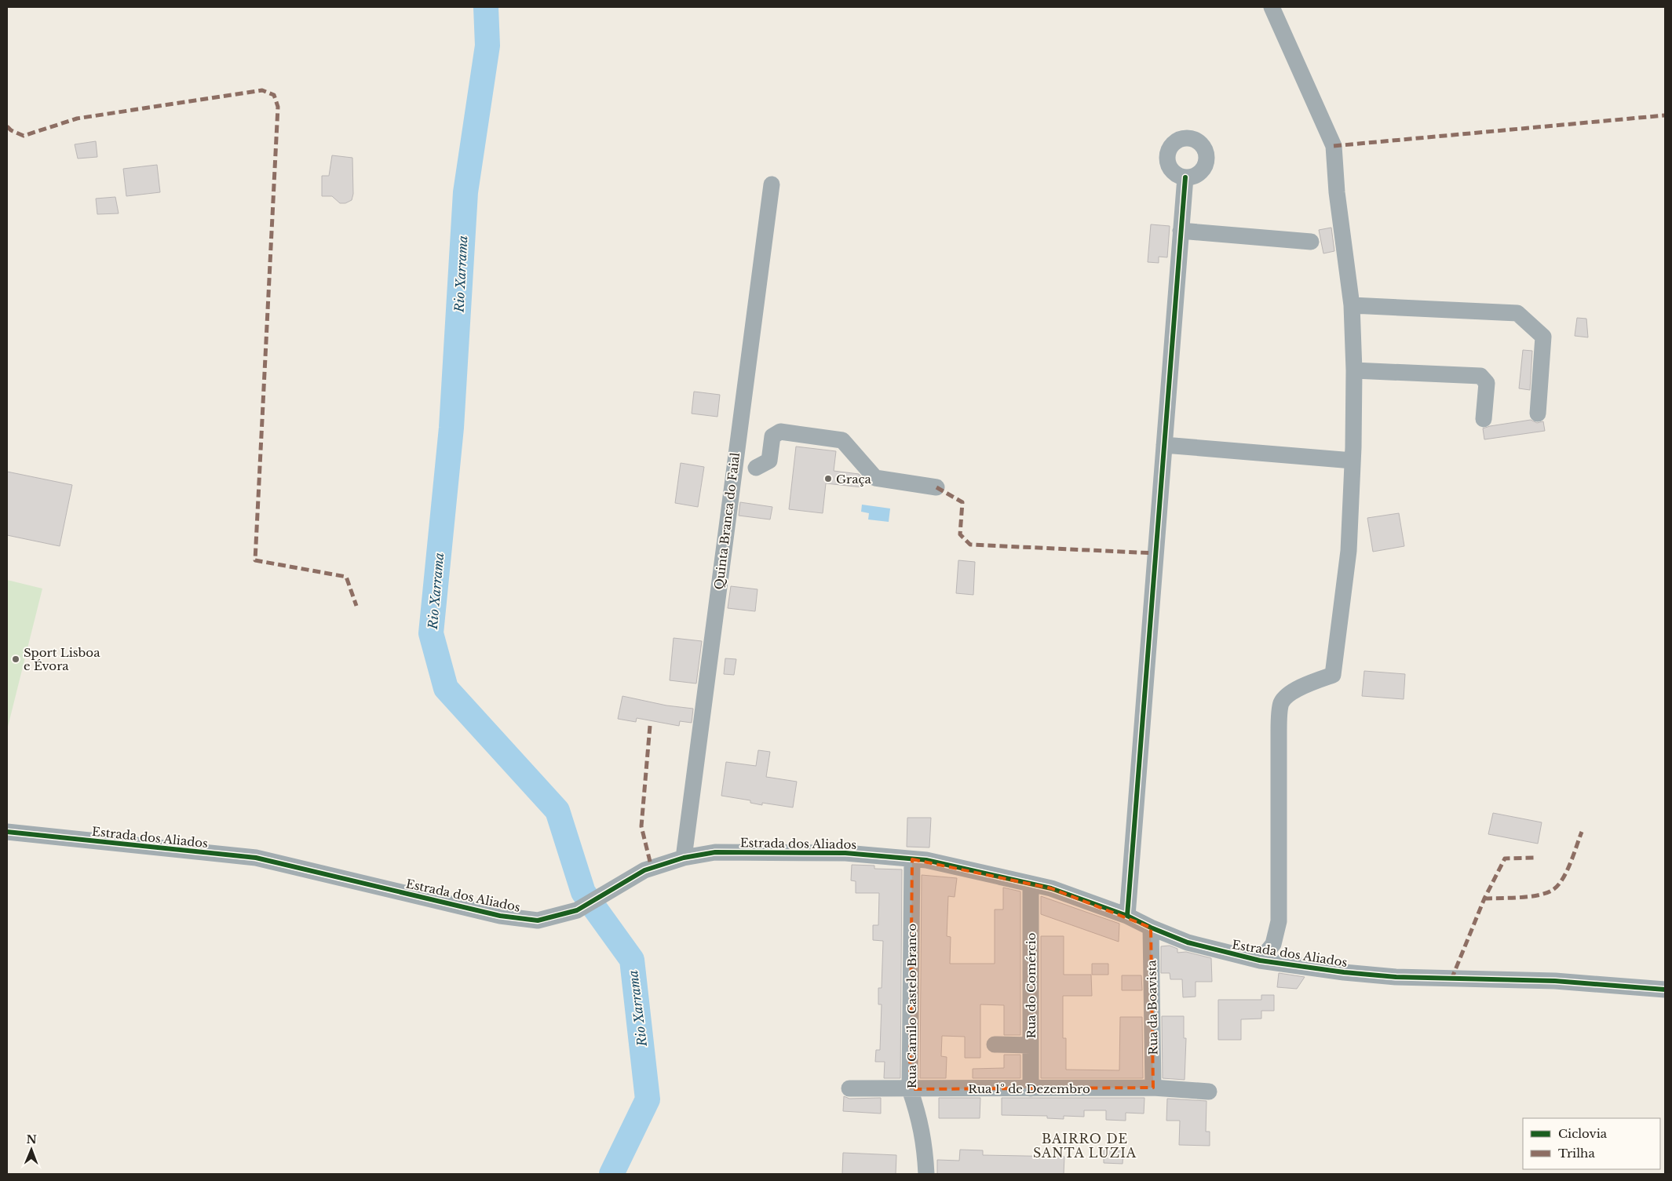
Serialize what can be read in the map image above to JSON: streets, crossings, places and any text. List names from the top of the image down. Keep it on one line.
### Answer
{"streets":{"street":["Quinta Branca do Faial","Estrada dos Aliados","Rua do Comércio","Rua Camilo Castelo Branco","Rua da Boavista","Rua 1º de Dezembro"]},"crossings":[["Quinta Branca do Faial","Estrada dos Aliados"],["Estrada dos Aliados","Rua do Comércio"],["Estrada dos Aliados","Rua Camilo Castelo Branco"],["Estrada dos Aliados","Rua da Boavista"],["Rua do Comércio","Rua 1º de Dezembro"],["Rua Camilo Castelo Branco","Rua 1º de Dezembro"],["Rua da Boavista","Rua 1º de Dezembro"]],"districts":["BAIRRO DE SANTA LUZIA"],"water":["Rio Xarrama"],"places":["Graça","Sport Lisboa e Évora"],"legend":["Ciclovia","Trilha"],"north":"top"}
